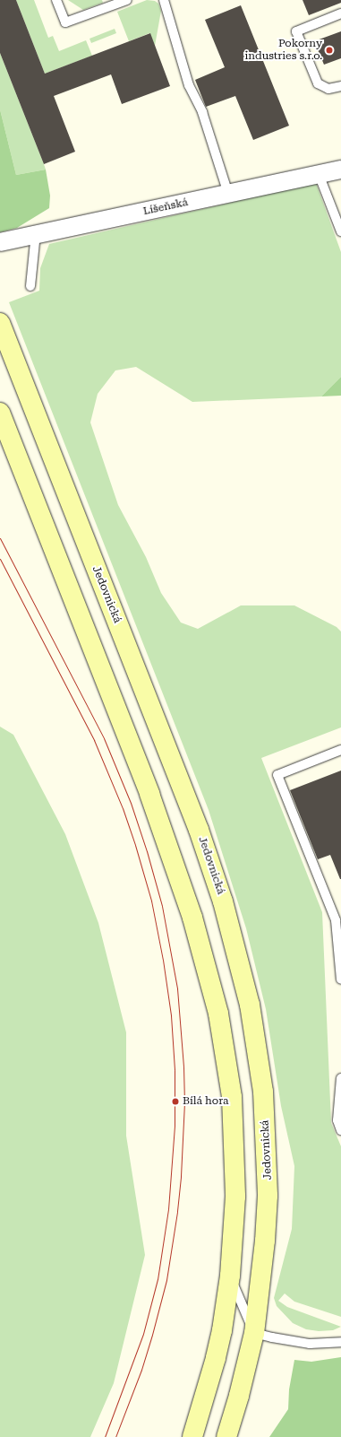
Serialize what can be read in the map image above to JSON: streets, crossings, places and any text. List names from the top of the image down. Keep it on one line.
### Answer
{"streets":{"main road":["Jedovnická"],"street":["Líšeňská"]},"places":["Pokorny industries s.r.o.","Bílá hora"]}
